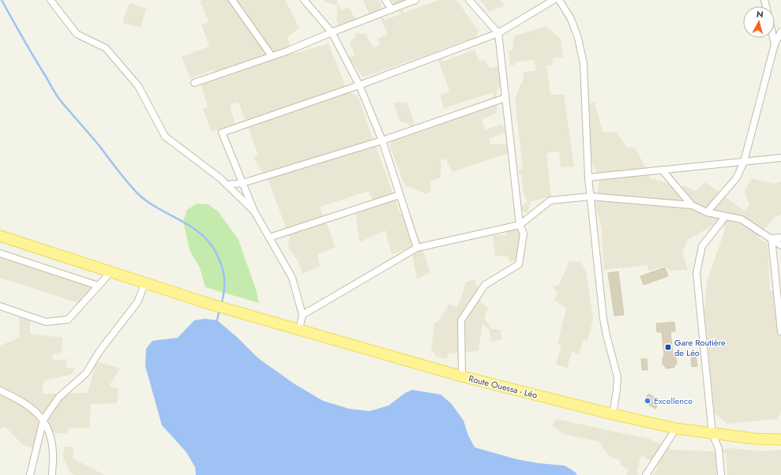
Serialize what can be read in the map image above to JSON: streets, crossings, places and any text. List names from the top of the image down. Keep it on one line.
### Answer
{"streets":{"main road":["Route Ouessa - Léo"]},"places":{"transit":["Gare Routière de Léo"],"other":["Excellence"]},"north":"top"}
